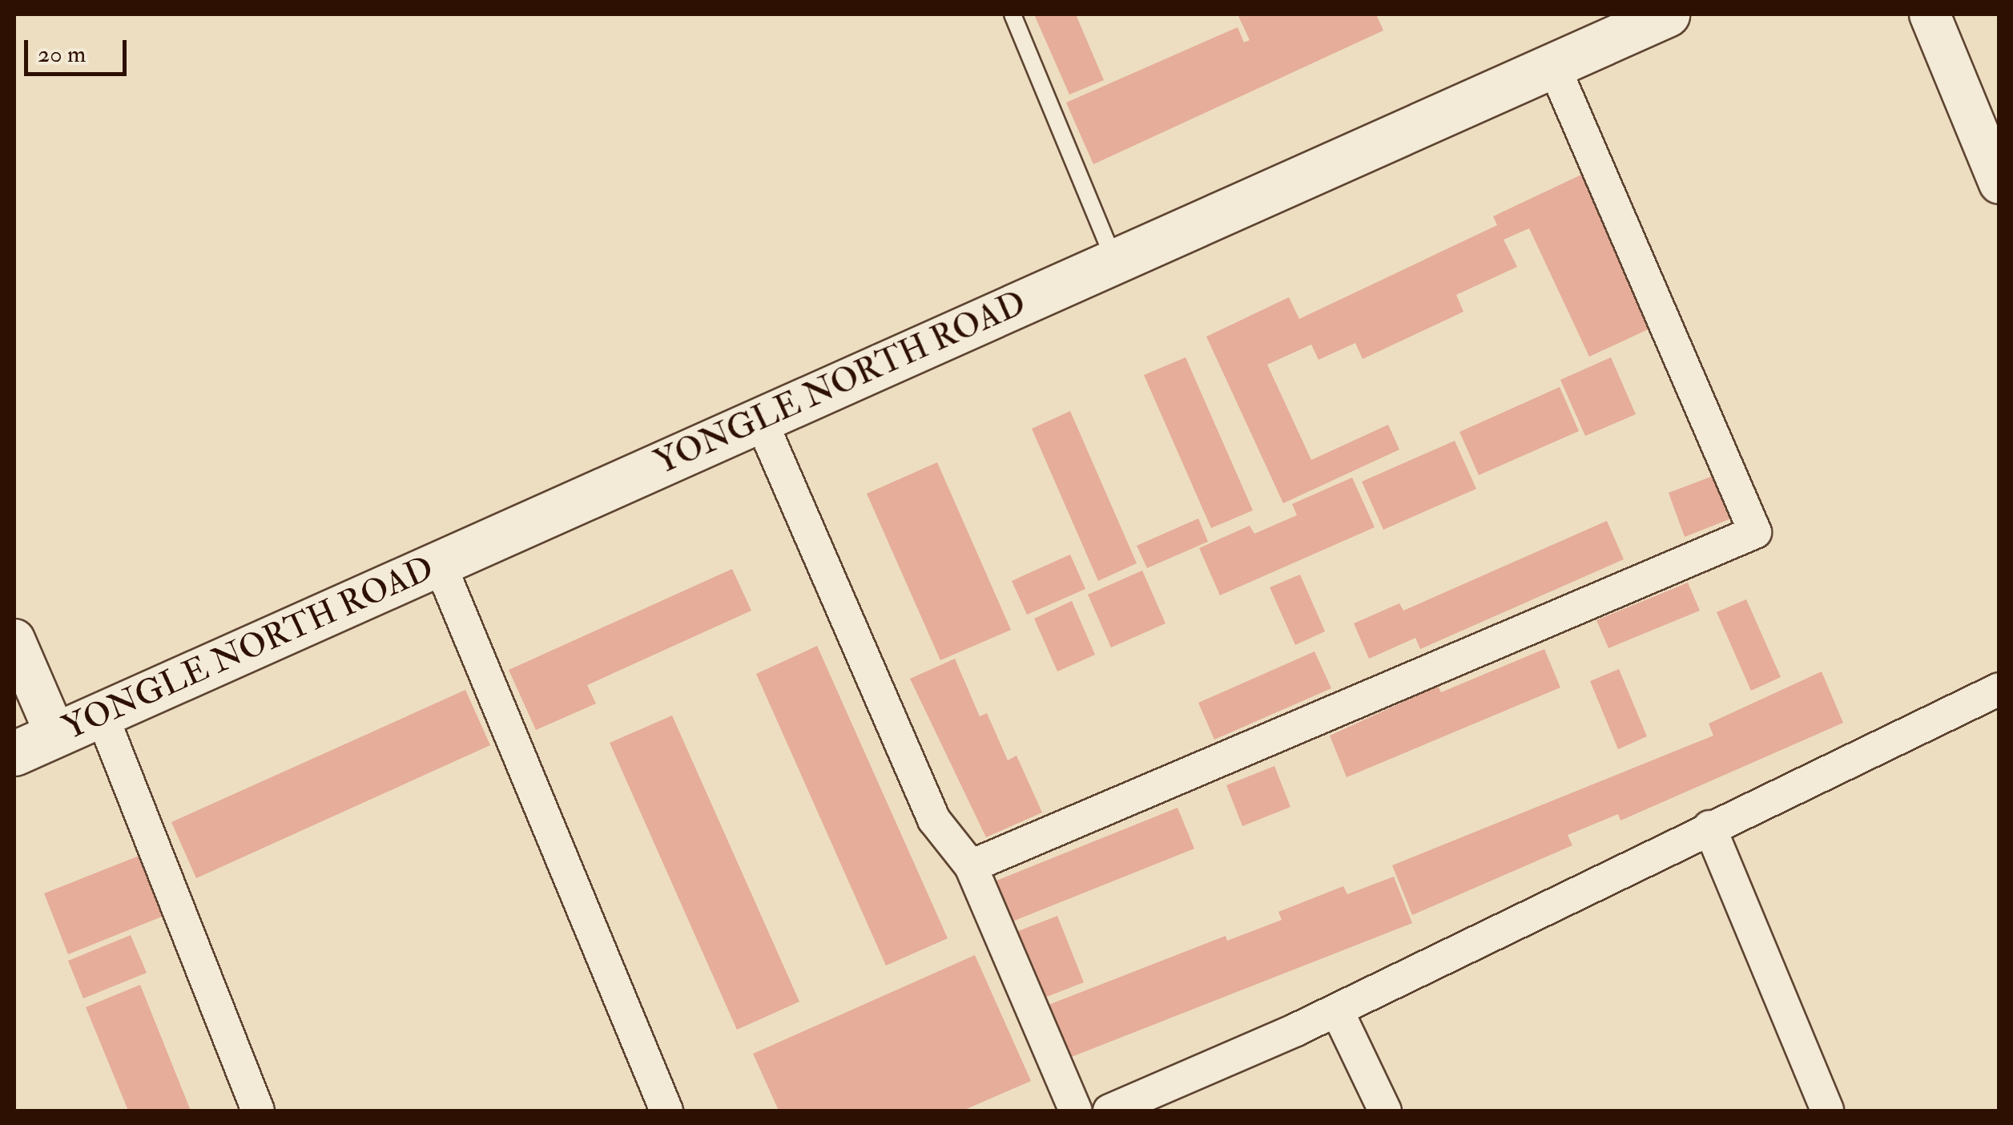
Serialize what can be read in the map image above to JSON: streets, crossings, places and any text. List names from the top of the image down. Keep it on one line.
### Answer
{"streets":{"main road":["YONGLE NORTH ROAD"]},"scale_bar":"20 m"}
